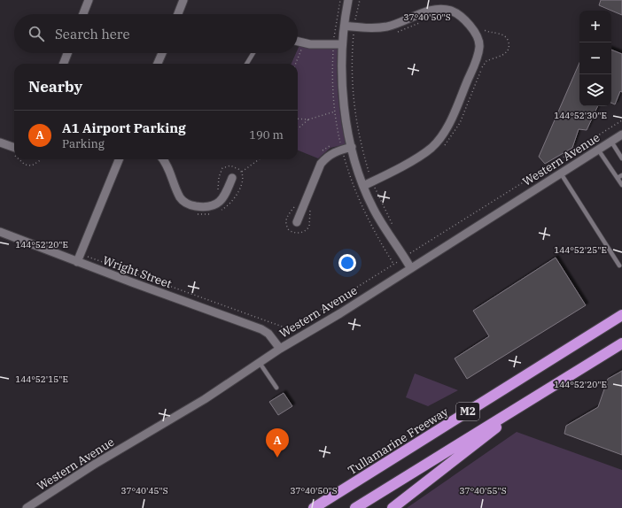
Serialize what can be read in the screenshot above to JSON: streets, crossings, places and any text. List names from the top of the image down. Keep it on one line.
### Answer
{"streets":{"highway":["M2","Tullamarine Freeway"],"street":["Western Avenue","Wright Street"]},"crossings":[["Western Avenue","Wright Street"]],"page":{"map_buttons":["+","−"],"search":"Search here","heading":"Nearby","list":[{"mark":"A","name":"A1 Airport Parking","note":"Parking","value":"190 m"}],"pins":"A"},"coordinates":["37°40'50\"S","144°52'30\"E","144°52'20\"E","144°52'25\"E","144°52'15\"E","37°40'45\"S","37°40'55\"S"]}
